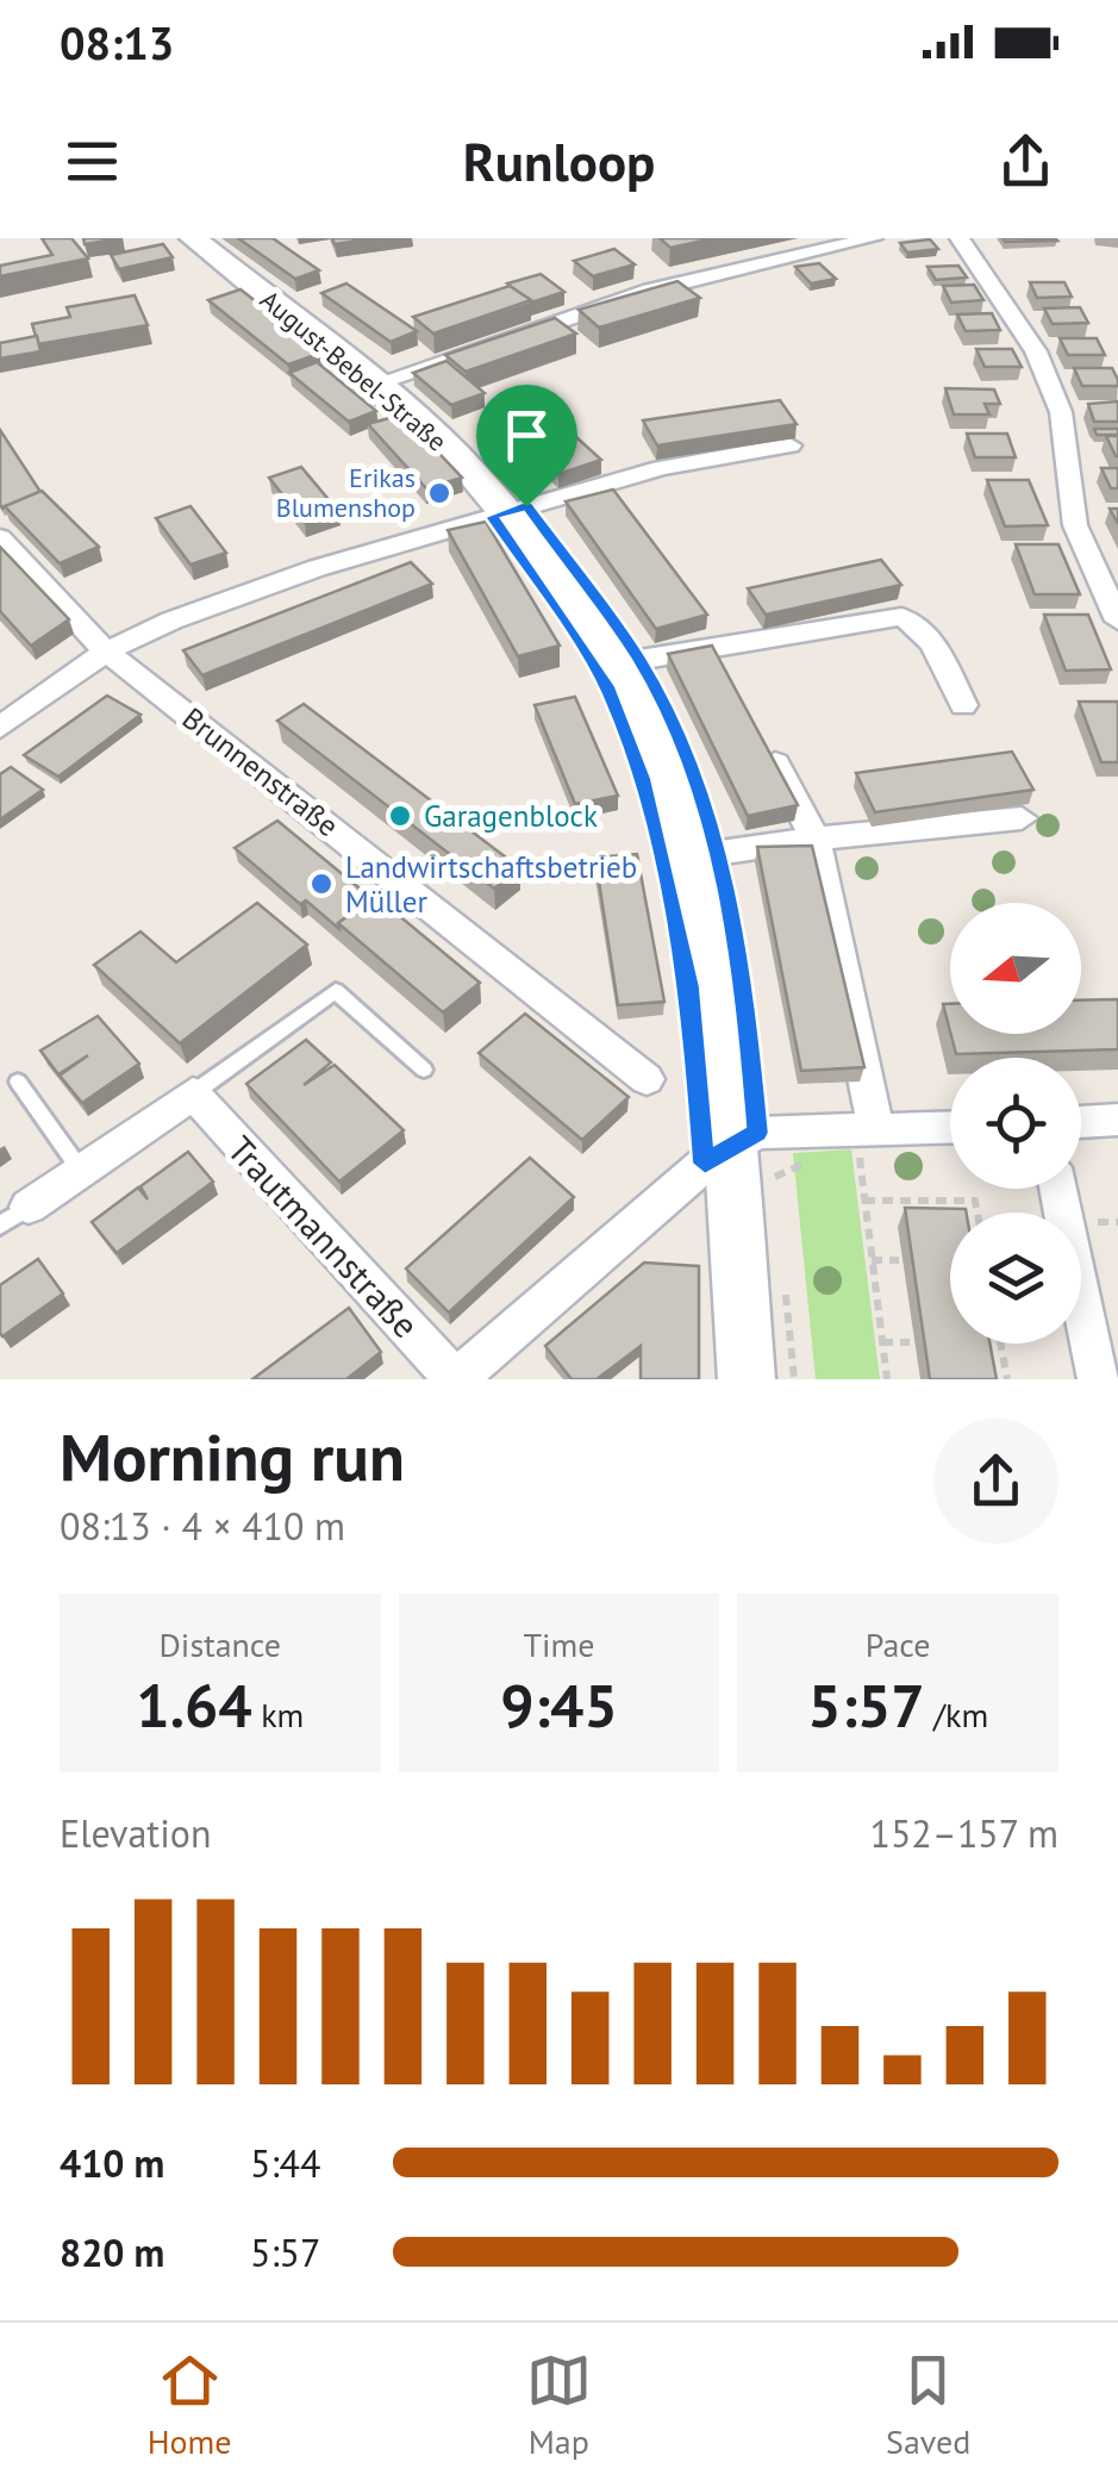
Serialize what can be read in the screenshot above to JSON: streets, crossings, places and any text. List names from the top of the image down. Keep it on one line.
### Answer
{"streets":{"main road":["August-Bebel-Straße"],"street":["Brunnenstraße","Trautmannstraße"]},"crossings":[["August-Bebel-Straße","Trautmannstraße"]],"places":["Erikas Blumenshop","Garagenblock","Landwirtschaftsbetrieb Müller"],"north":"left","page":{"status":"08:13","header":"Runloop","heading":["Morning run","08:13 · 4 × 410 m"],"stats":[["Distance","1.64 km"],["Time","9:45"],["Pace","5:57 /km"]],"chart":["Elevation","152–157 m"],"list":[{"name":"410 m","note":"5:44"},{"name":"820 m","note":"5:57"}],"tabs":["Home","Map","Saved"]}}
